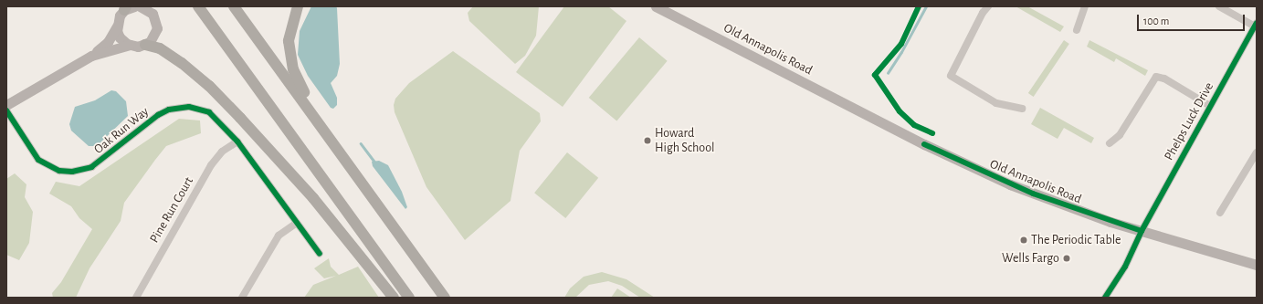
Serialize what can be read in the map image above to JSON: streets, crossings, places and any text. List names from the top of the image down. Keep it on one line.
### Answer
{"streets":{"main road":["Old Annapolis Road"],"street":["Phelps Luck Drive","Oak Run Way","Pine Run Court"]},"crossings":[["Old Annapolis Road","Phelps Luck Drive"],["Oak Run Way","Pine Run Court"]],"places":["Howard High School","The Periodic Table","Wells Fargo"],"scale_bar":"100 m"}
